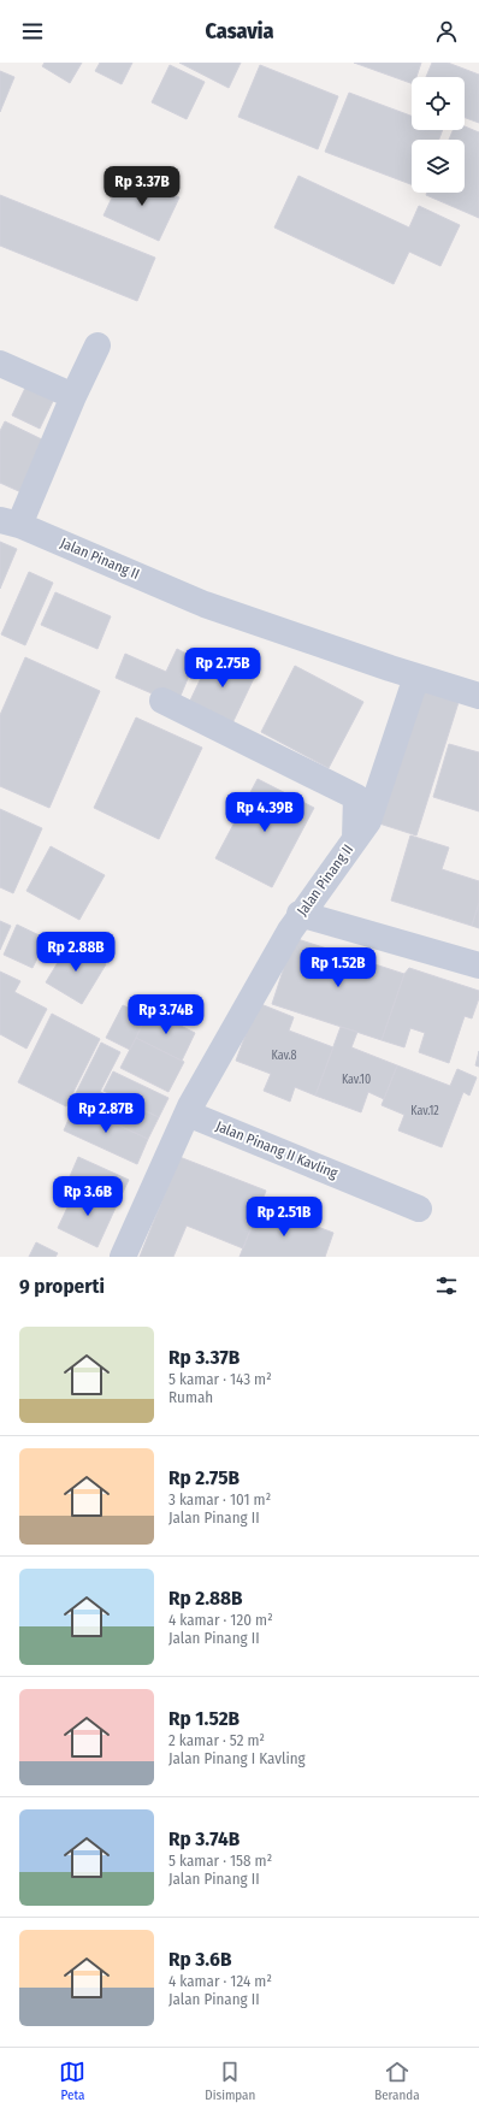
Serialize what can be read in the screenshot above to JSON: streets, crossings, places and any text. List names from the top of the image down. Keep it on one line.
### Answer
{"streets":{"street":["Jalan Pinang II","Jalan Pinang II Kavling"]},"crossings":[["Jalan Pinang II","Jalan Pinang II Kavling"]],"house_numbers":["Kav.8","Kav.10","Kav.12"],"page":{"header":"Casavia","price":["Rp 3.37B","Rp 2.75B","Rp 4.39B","Rp 2.88B","Rp 1.52B","Rp 3.74B","Rp 2.87B","Rp 3.6B","Rp 2.51B"],"heading":"9 properti","list":[{"name":"Rp 3.37B","note":"5 kamar · 143 m² · Rumah"},{"name":"Rp 2.75B","note":"3 kamar · 101 m² · Jalan Pinang II"},{"name":"Rp 2.88B","note":"4 kamar · 120 m² · Jalan Pinang II"},{"name":"Rp 1.52B","note":"2 kamar · 52 m² · Jalan Pinang I Kavling"},{"name":"Rp 3.74B","note":"5 kamar · 158 m² · Jalan Pinang II"},{"name":"Rp 3.6B","note":"4 kamar · 124 m² · Jalan Pinang II"}],"tabs":["Peta","Disimpan","Beranda"]}}
